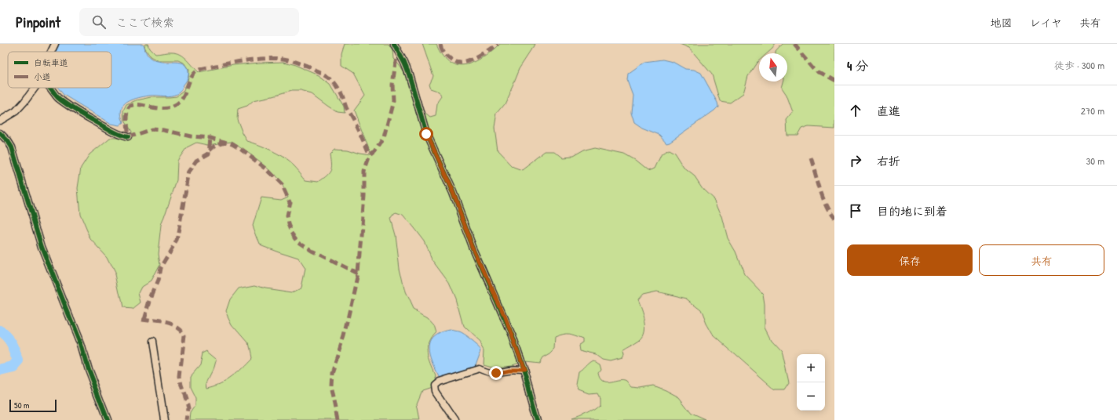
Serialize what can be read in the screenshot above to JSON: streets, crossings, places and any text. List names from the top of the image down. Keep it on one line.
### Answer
{"legend":["自転車道","小道"],"scale_bar":"50 m","north":"top","page":{"header":"Pinpoint","search":"ここで検索","nav":["地図","レイヤ","共有"],"heading":["4 分","徒歩 · 300 m"],"list":[["直進","270 m"],["右折","30 m"],"目的地に到着"],"buttons":["保存","共有"],"map_buttons":["+","−"],"scale":"50 m"}}
